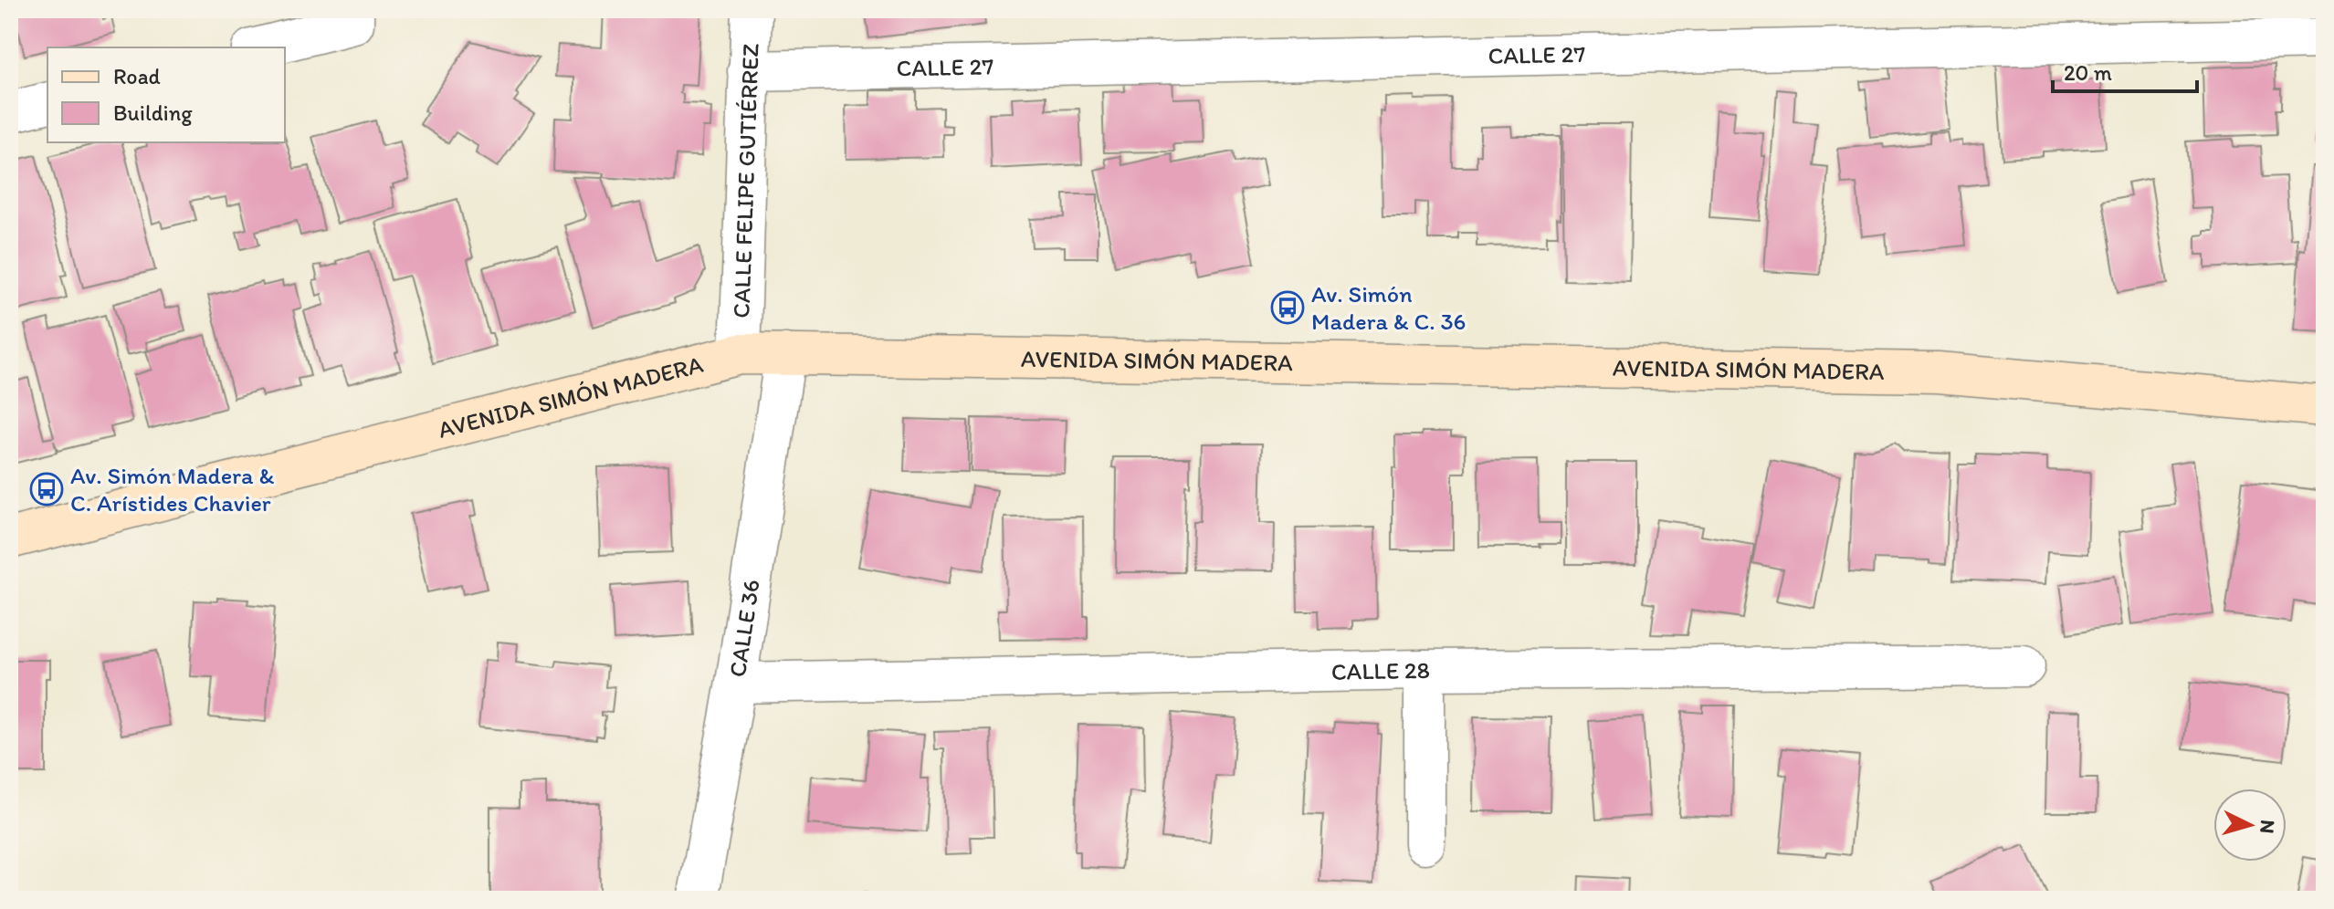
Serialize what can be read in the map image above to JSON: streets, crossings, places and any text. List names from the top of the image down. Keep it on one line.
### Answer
{"streets":{"street":["CALLE 27","CALLE FELIPE GUTIÉRREZ","AVENIDA SIMÓN MADERA","CALLE 36","CALLE 28"]},"crossings":[["CALLE 27","CALLE FELIPE GUTIÉRREZ"],["CALLE FELIPE GUTIÉRREZ","AVENIDA SIMÓN MADERA"],["AVENIDA SIMÓN MADERA","CALLE 36"],["CALLE 36","CALLE 28"]],"places":{"bus stop":["Av. Simón Madera & C. 36","Av. Simón Madera & C. Arístides Chavier"]},"legend":["Road","Building"],"scale_bar":"20 m","north":"right"}
